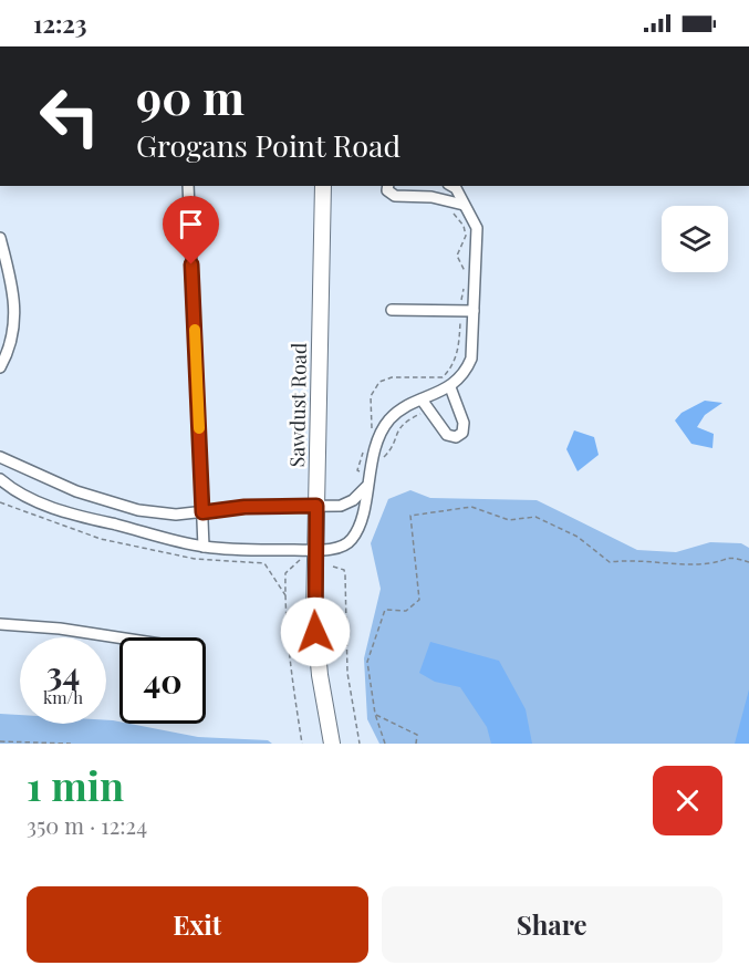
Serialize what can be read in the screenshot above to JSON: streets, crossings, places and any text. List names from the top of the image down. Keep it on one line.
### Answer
{"streets":{"street":["Sawdust Road"]},"page":{"status":"12:23","turn":["90 m","Grogans Point Road"],"speed":"34 km/h","limit":"40","heading":["1 min","350 m · 12:24"],"buttons":["Exit","Share"]}}
